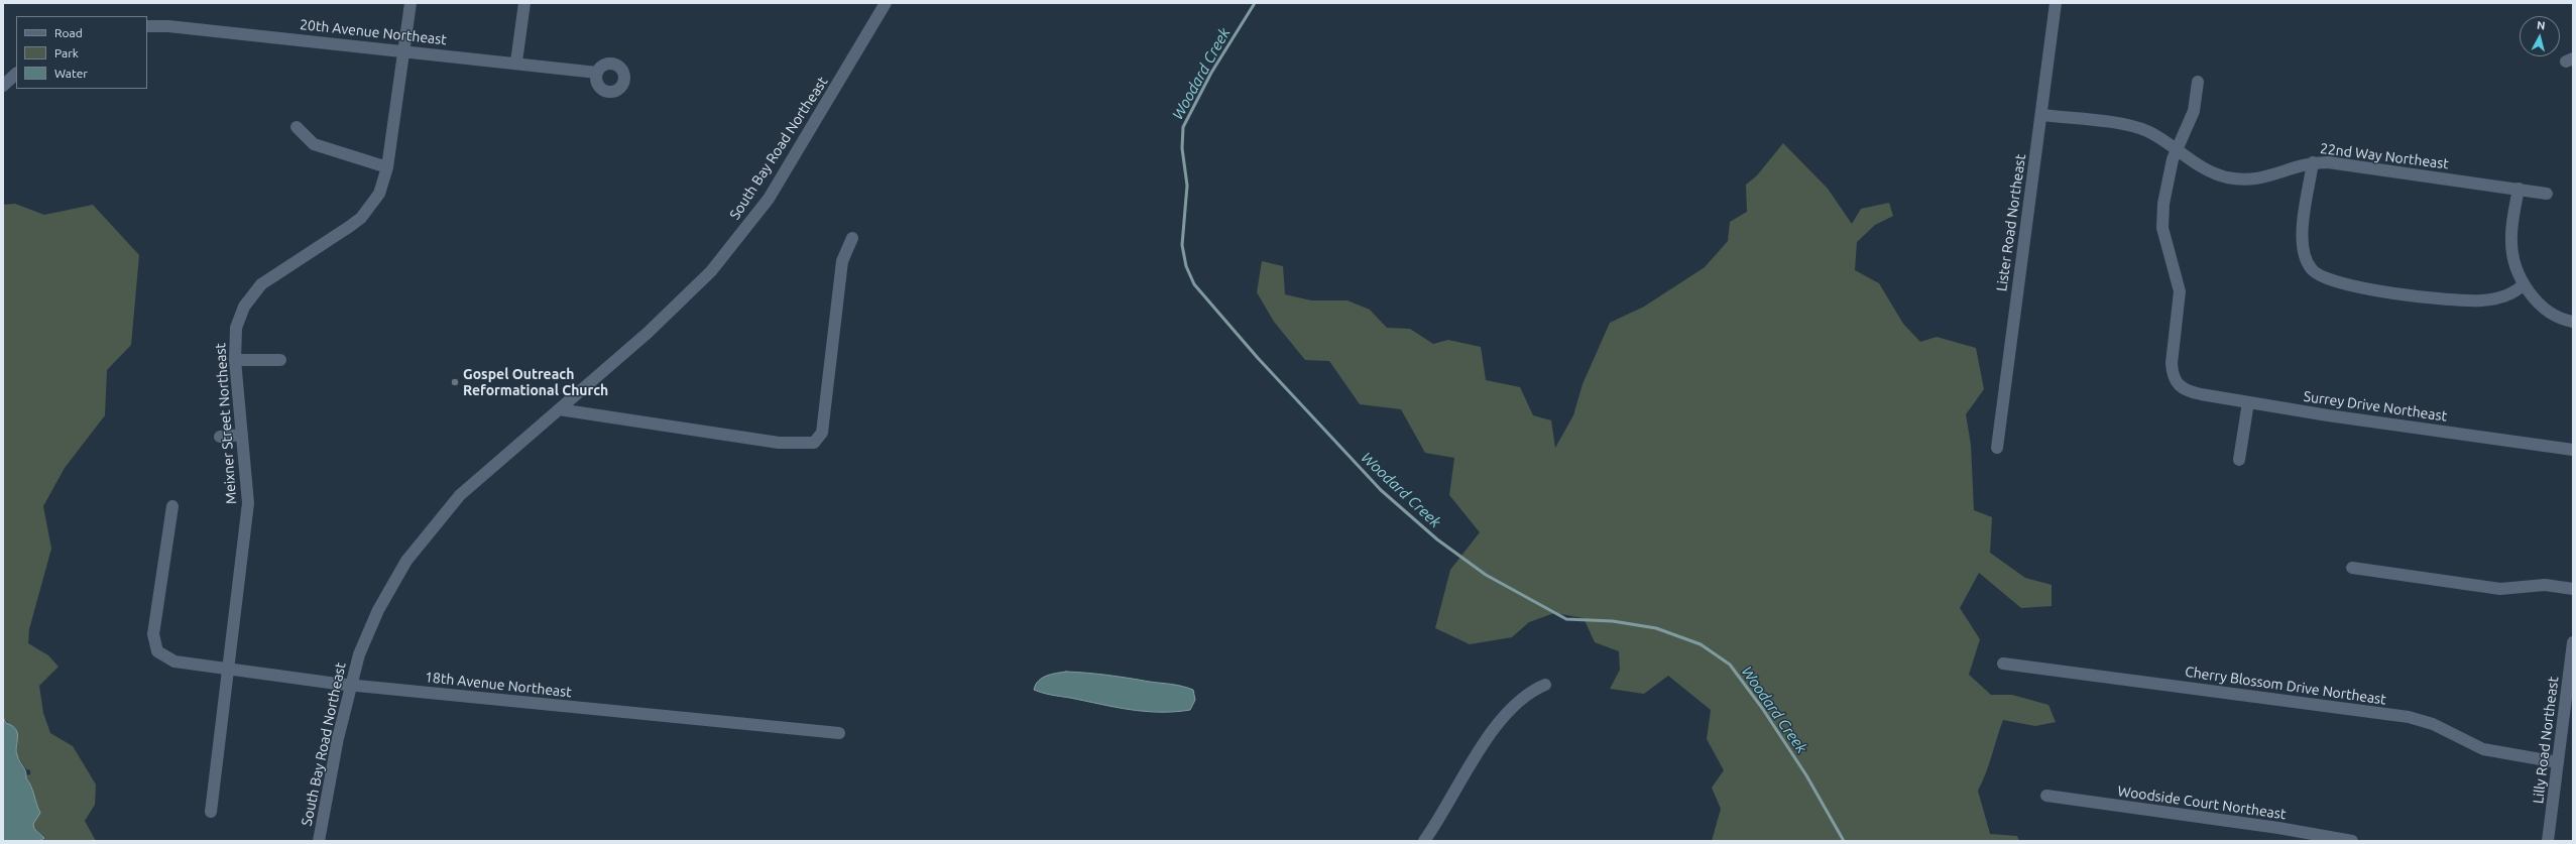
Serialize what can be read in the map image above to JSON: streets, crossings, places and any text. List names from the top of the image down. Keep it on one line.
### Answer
{"streets":{"street":["20th Avenue Northeast","South Bay Road Northeast","22nd Way Northeast","Lister Road Northeast","Surrey Drive Northeast","Meixner Street Northeast","18th Avenue Northeast","Cherry Blossom Drive Northeast","Lilly Road Northeast","Woodside Court Northeast"]},"crossings":[["20th Avenue Northeast","Meixner Street Northeast"],["South Bay Road Northeast","18th Avenue Northeast"],["22nd Way Northeast","Lister Road Northeast"],["22nd Way Northeast","Surrey Drive Northeast"],["Meixner Street Northeast","18th Avenue Northeast"],["Cherry Blossom Drive Northeast","Lilly Road Northeast"]],"water":["Woodard Creek"],"places":["Gospel Outreach Reformational Church"],"legend":["Road","Park","Water"],"north":"top"}
